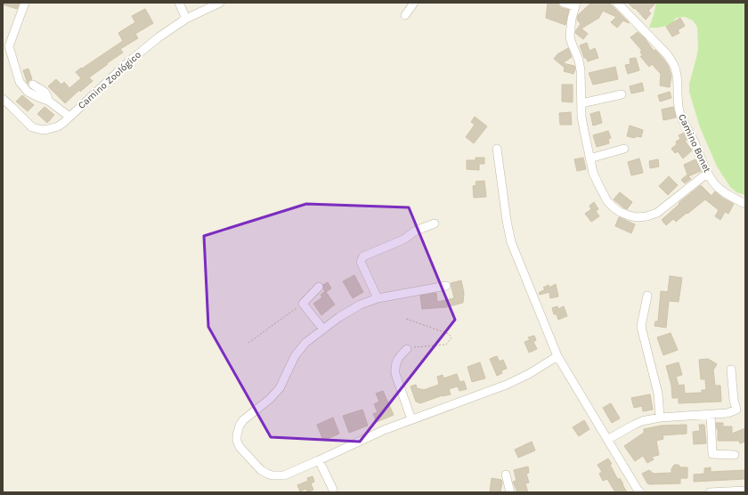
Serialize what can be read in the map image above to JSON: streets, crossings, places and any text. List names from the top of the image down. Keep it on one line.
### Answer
{"streets":{"street":["Camino Zoológico","Camino Bonet"]}}
